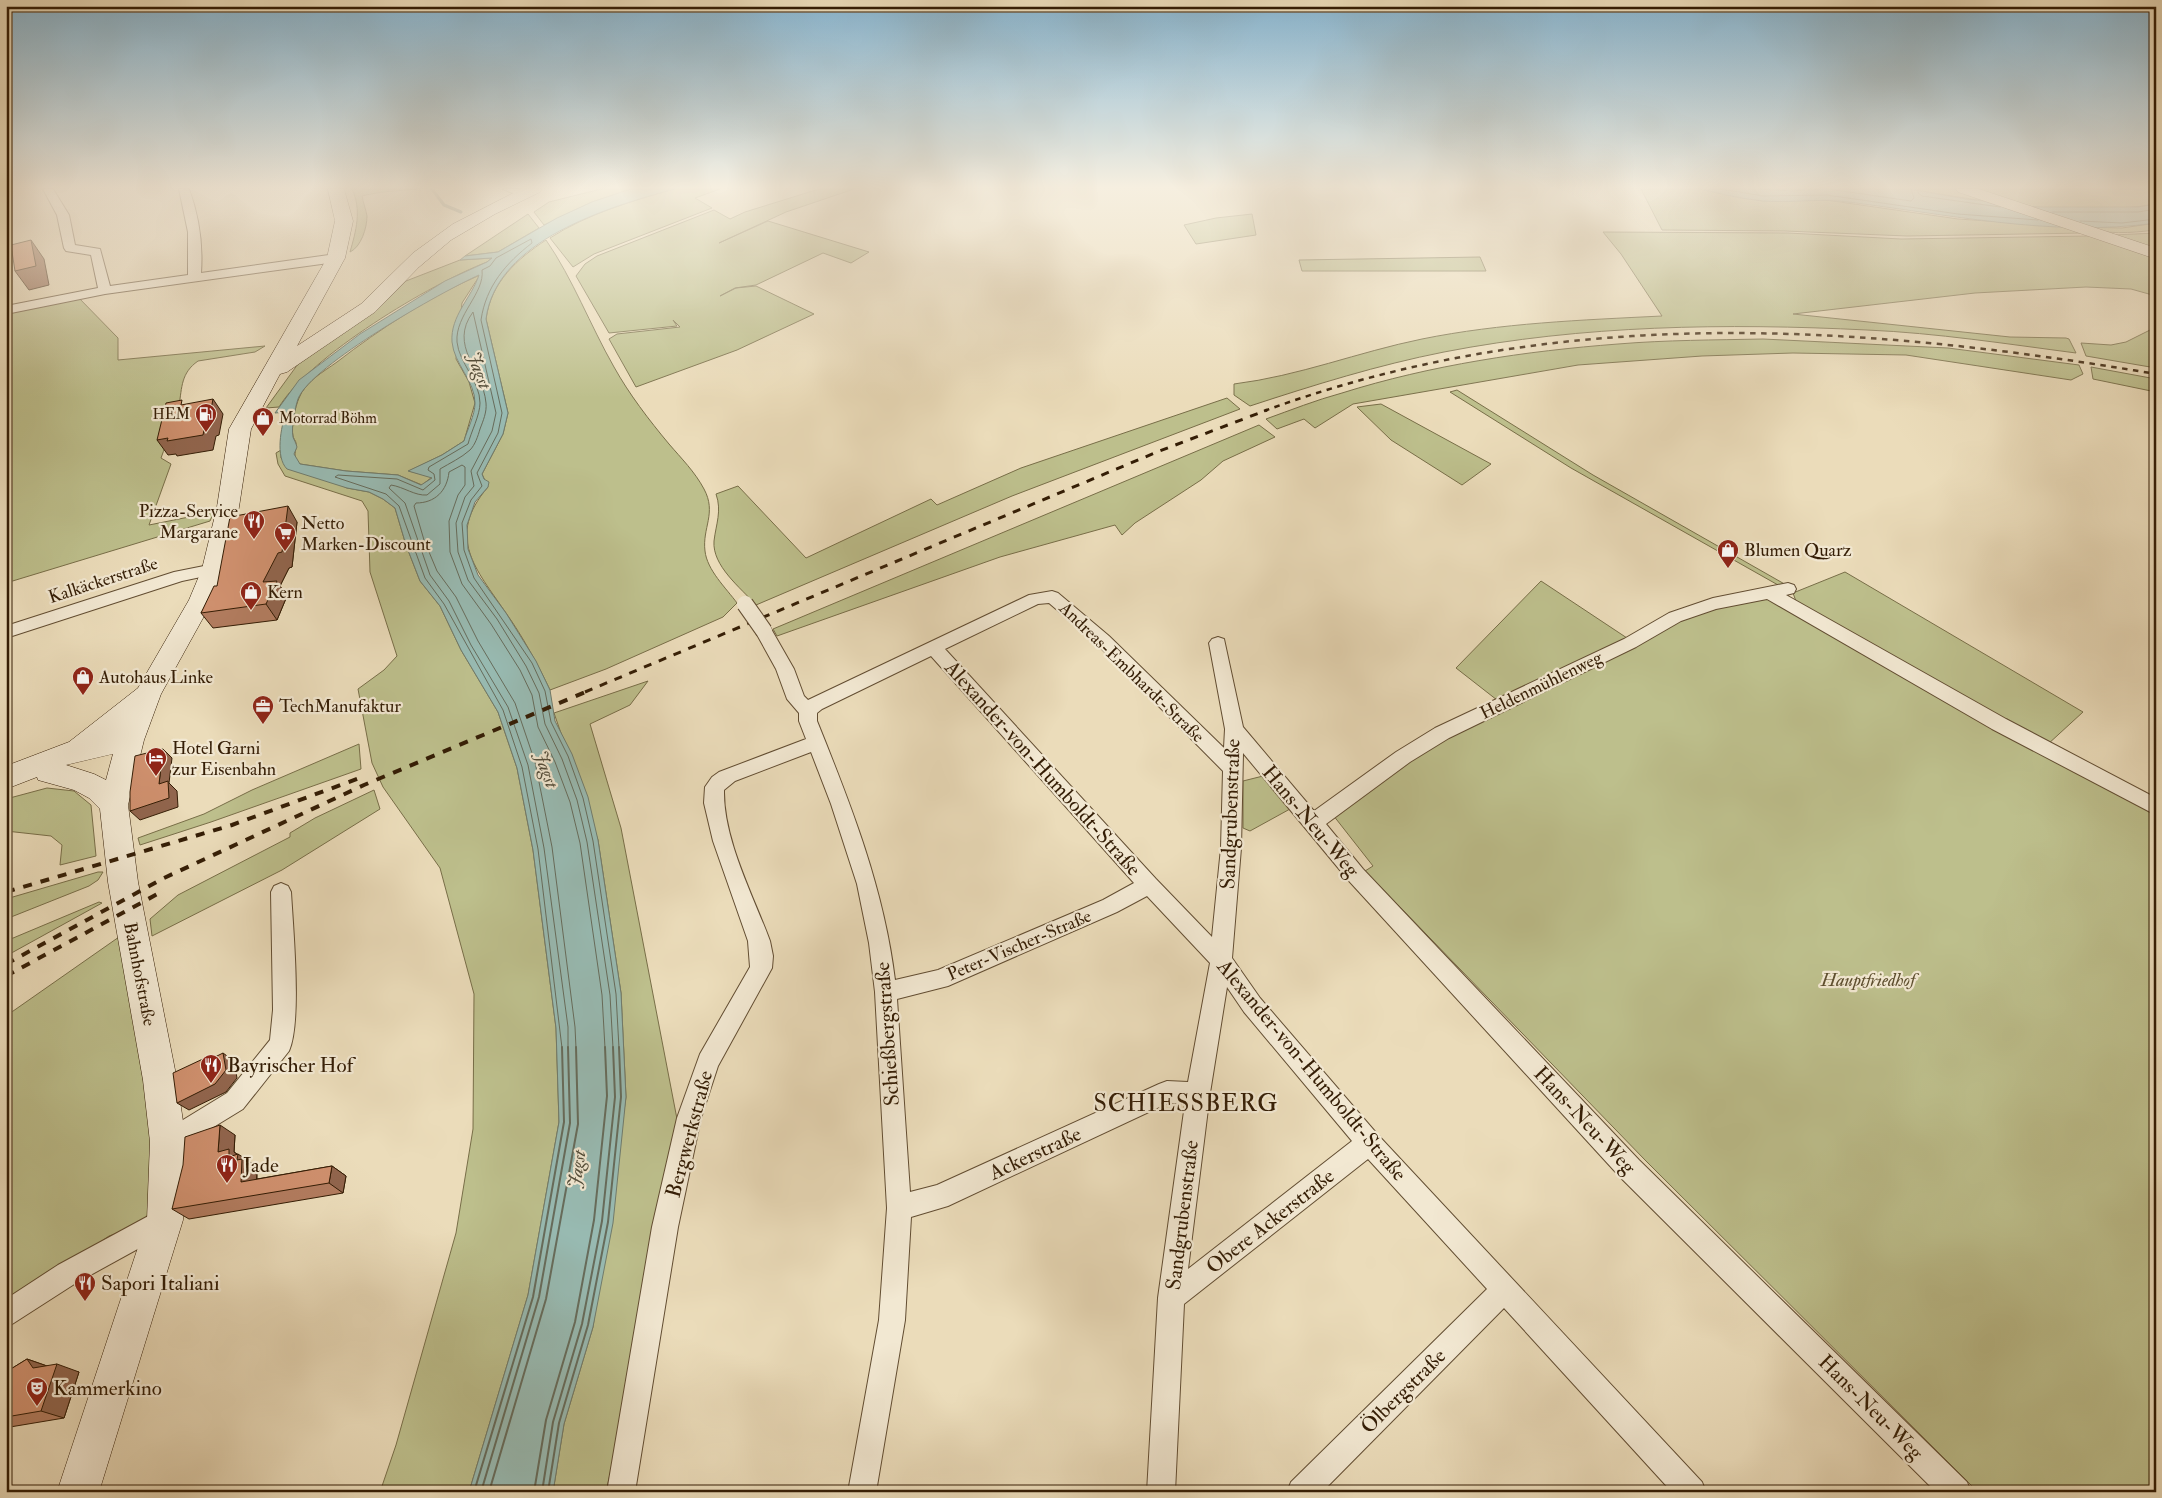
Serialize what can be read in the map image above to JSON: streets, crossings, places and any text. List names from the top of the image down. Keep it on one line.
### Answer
{"streets":{"main road":["Bahnhofstraße"],"street":["Kalkäckerstraße","Andreas-Embhardt-Straße","Heldenmühlenweg","Alexander-von-Humboldt-Straße","Sandgrubenstraße","Hans-Neu-Weg","Peter-Vischer-Straße","Schießbergstraße","Bergwerkstraße","Ackerstraße","Obere Ackerstraße","Ölbergstraße"]},"crossings":[["Andreas-Embhardt-Straße","Alexander-von-Humboldt-Straße"],["Andreas-Embhardt-Straße","Sandgrubenstraße"],["Andreas-Embhardt-Straße","Schießbergstraße"],["Heldenmühlenweg","Hans-Neu-Weg"],["Alexander-von-Humboldt-Straße","Sandgrubenstraße"],["Alexander-von-Humboldt-Straße","Peter-Vischer-Straße"],["Alexander-von-Humboldt-Straße","Obere Ackerstraße"],["Alexander-von-Humboldt-Straße","Ölbergstraße"],["Sandgrubenstraße","Hans-Neu-Weg"],["Sandgrubenstraße","Ackerstraße"],["Sandgrubenstraße","Obere Ackerstraße"],["Peter-Vischer-Straße","Schießbergstraße"],["Schießbergstraße","Bergwerkstraße"],["Schießbergstraße","Ackerstraße"]],"districts":["SCHIESSBERG"],"water":["Jagst"],"parks":["Hauptfriedhof"],"places":{"fuel station":["HEM"],"shop":["Motorrad Böhm","Blumen Quarz","Kern","Autohaus Linke"],"restaurant":["Pizza-Service Margarane","Bayrischer Hof","Jade","Sapori Italiani"],"supermarket":["Netto Marken-Discount"],"office":["TechManufaktur"],"hotel":["Hotel Garni zur Eisenbahn"],"theatre":["Kammerkino"]}}
